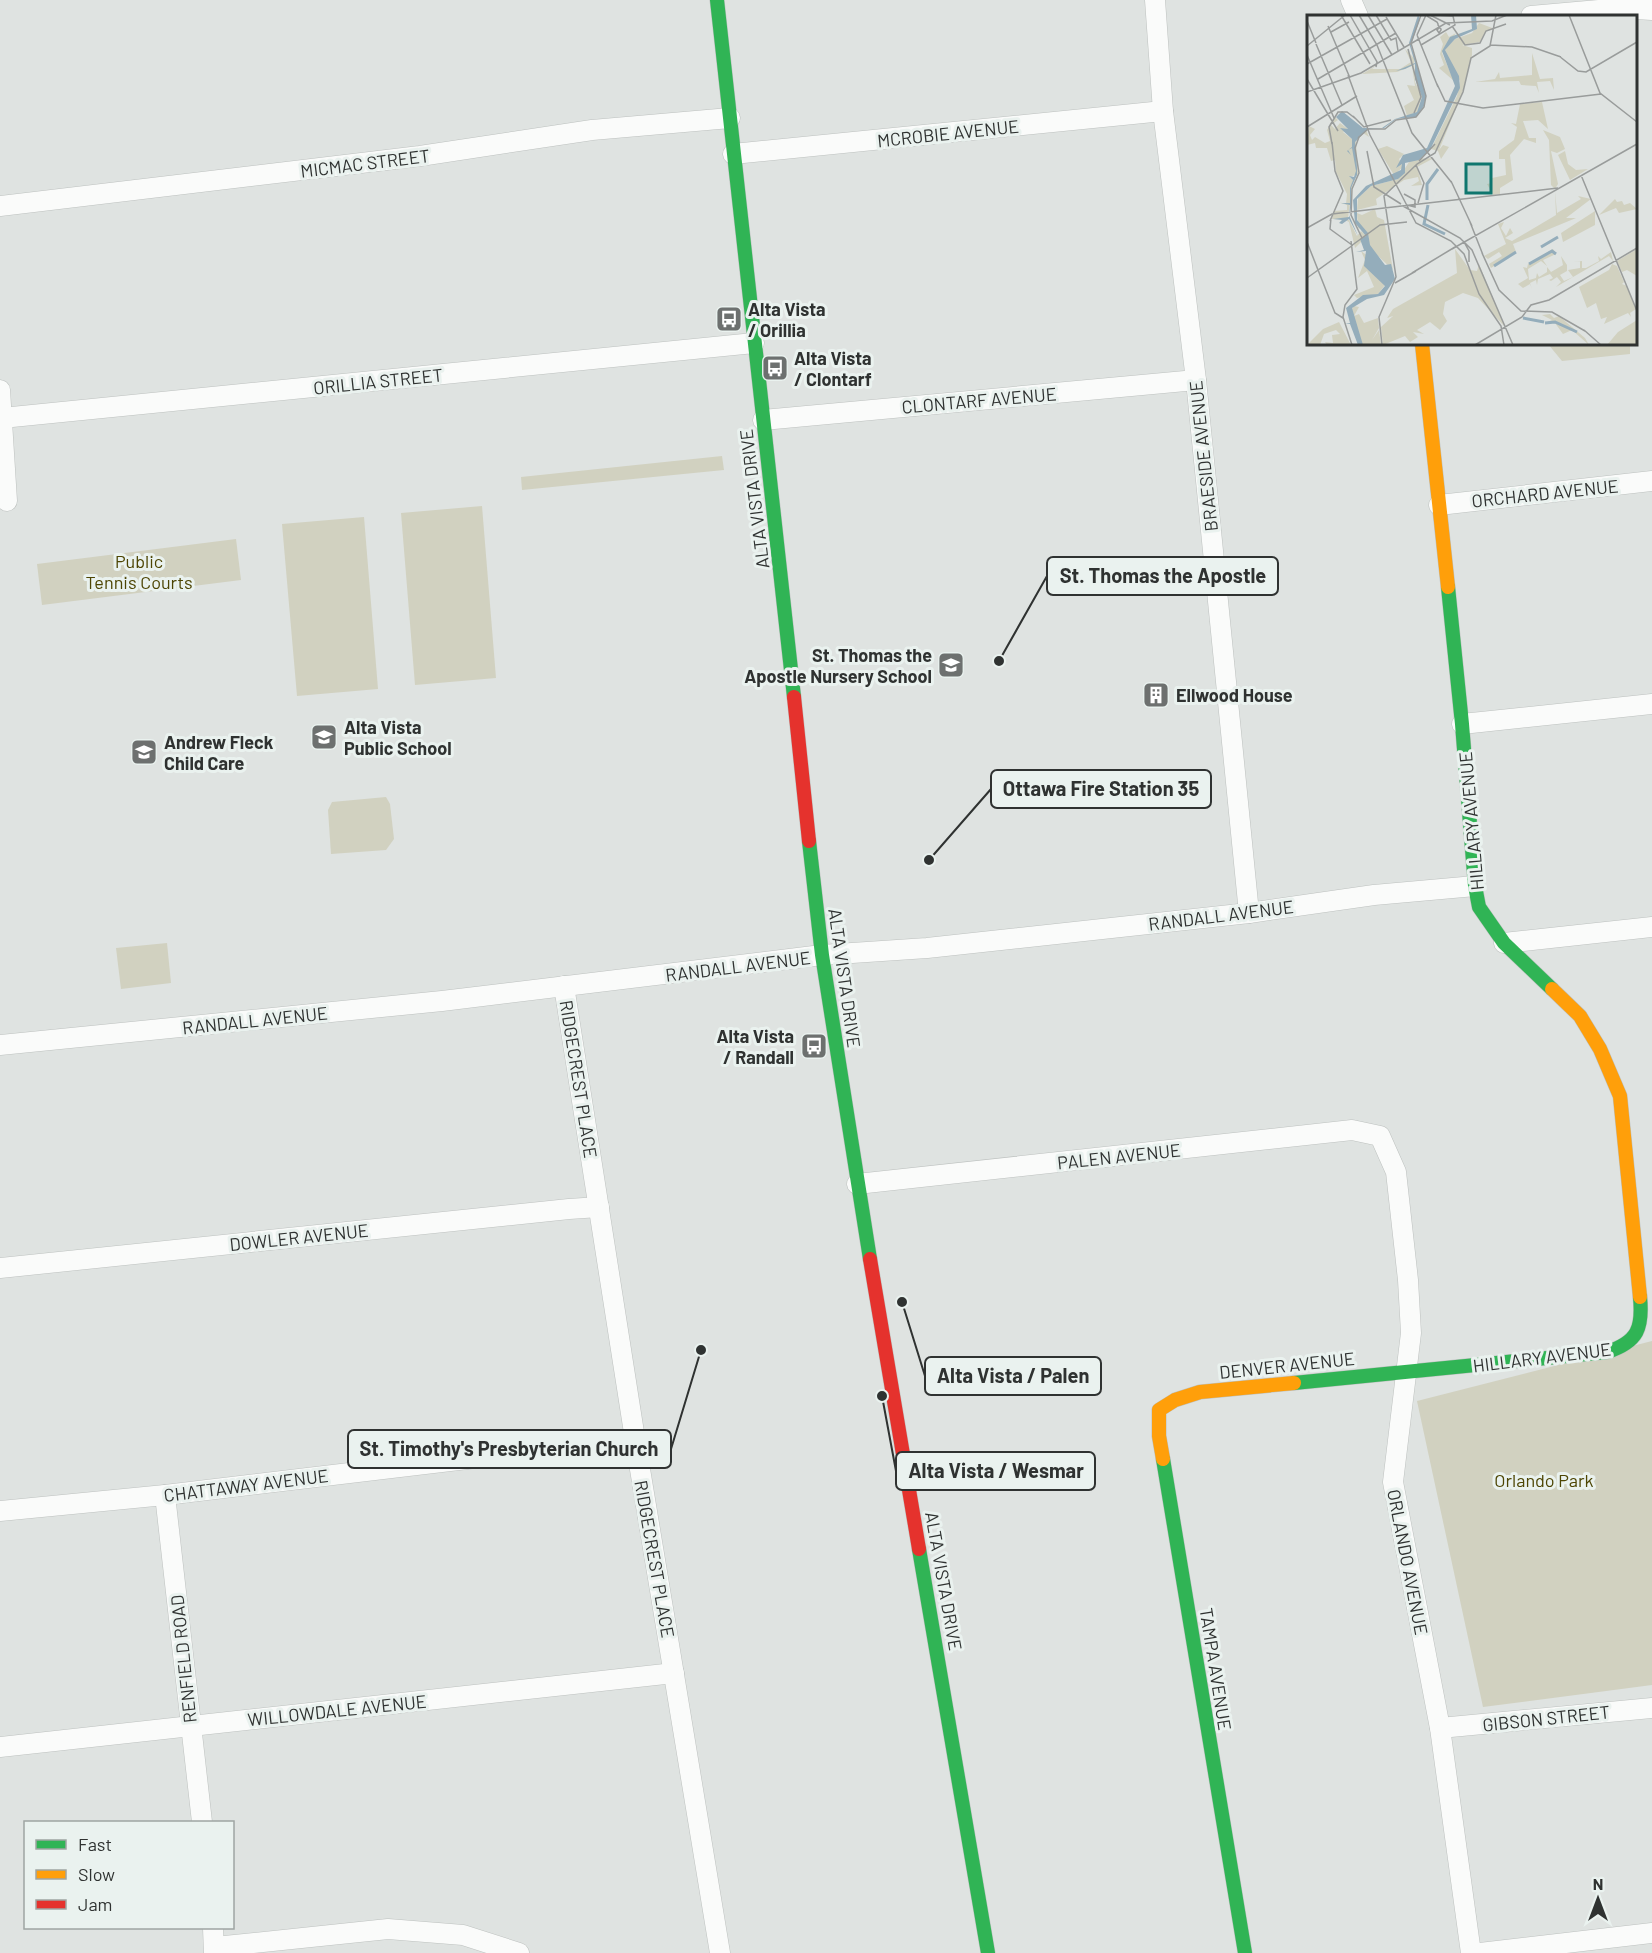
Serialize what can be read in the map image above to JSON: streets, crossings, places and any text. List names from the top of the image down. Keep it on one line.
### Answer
{"streets":{"street":["MCROBIE AVENUE","MICMAC STREET","ORILLIA STREET","CLONTARF AVENUE","BRAESIDE AVENUE","ORCHARD AVENUE","ALTA VISTA DRIVE","HILLARY AVENUE","RANDALL AVENUE","RIDGECREST PLACE","PALEN AVENUE","DOWLER AVENUE","DENVER AVENUE","CHATTAWAY AVENUE","ORLANDO AVENUE","RENFIELD ROAD","TAMPA AVENUE","WILLOWDALE AVENUE","GIBSON STREET"]},"crossings":[["MCROBIE AVENUE","BRAESIDE AVENUE"],["MCROBIE AVENUE","ALTA VISTA DRIVE"],["MICMAC STREET","ALTA VISTA DRIVE"],["ORILLIA STREET","ALTA VISTA DRIVE"],["CLONTARF AVENUE","BRAESIDE AVENUE"],["CLONTARF AVENUE","ALTA VISTA DRIVE"],["BRAESIDE AVENUE","RANDALL AVENUE"],["ORCHARD AVENUE","HILLARY AVENUE"],["ALTA VISTA DRIVE","RANDALL AVENUE"],["ALTA VISTA DRIVE","PALEN AVENUE"],["HILLARY AVENUE","RANDALL AVENUE"],["HILLARY AVENUE","DENVER AVENUE"],["HILLARY AVENUE","ORLANDO AVENUE"],["RANDALL AVENUE","RIDGECREST PLACE"],["RIDGECREST PLACE","DOWLER AVENUE"],["RIDGECREST PLACE","CHATTAWAY AVENUE"],["RIDGECREST PLACE","WILLOWDALE AVENUE"],["PALEN AVENUE","ORLANDO AVENUE"],["DENVER AVENUE","ORLANDO AVENUE"],["DENVER AVENUE","TAMPA AVENUE"],["CHATTAWAY AVENUE","RENFIELD ROAD"],["ORLANDO AVENUE","GIBSON STREET"],["RENFIELD ROAD","WILLOWDALE AVENUE"]],"parks":["Public Tennis Courts","Orlando Park"],"places":{"bus stop":["Alta Vista / Orillia","Alta Vista / Clontarf","Alta Vista / Randall"],"other":["St. Thomas the Apostle","Ottawa Fire Station 35","Alta Vista / Palen","St. Timothy's Presbyterian Church","Alta Vista / Wesmar"],"school or university":["St. Thomas the Apostle Nursery School","Alta Vista Public School","Andrew Fleck Child Care"],"building":["Ellwood House"]},"legend":["Fast","Slow","Jam"],"north":"top"}
